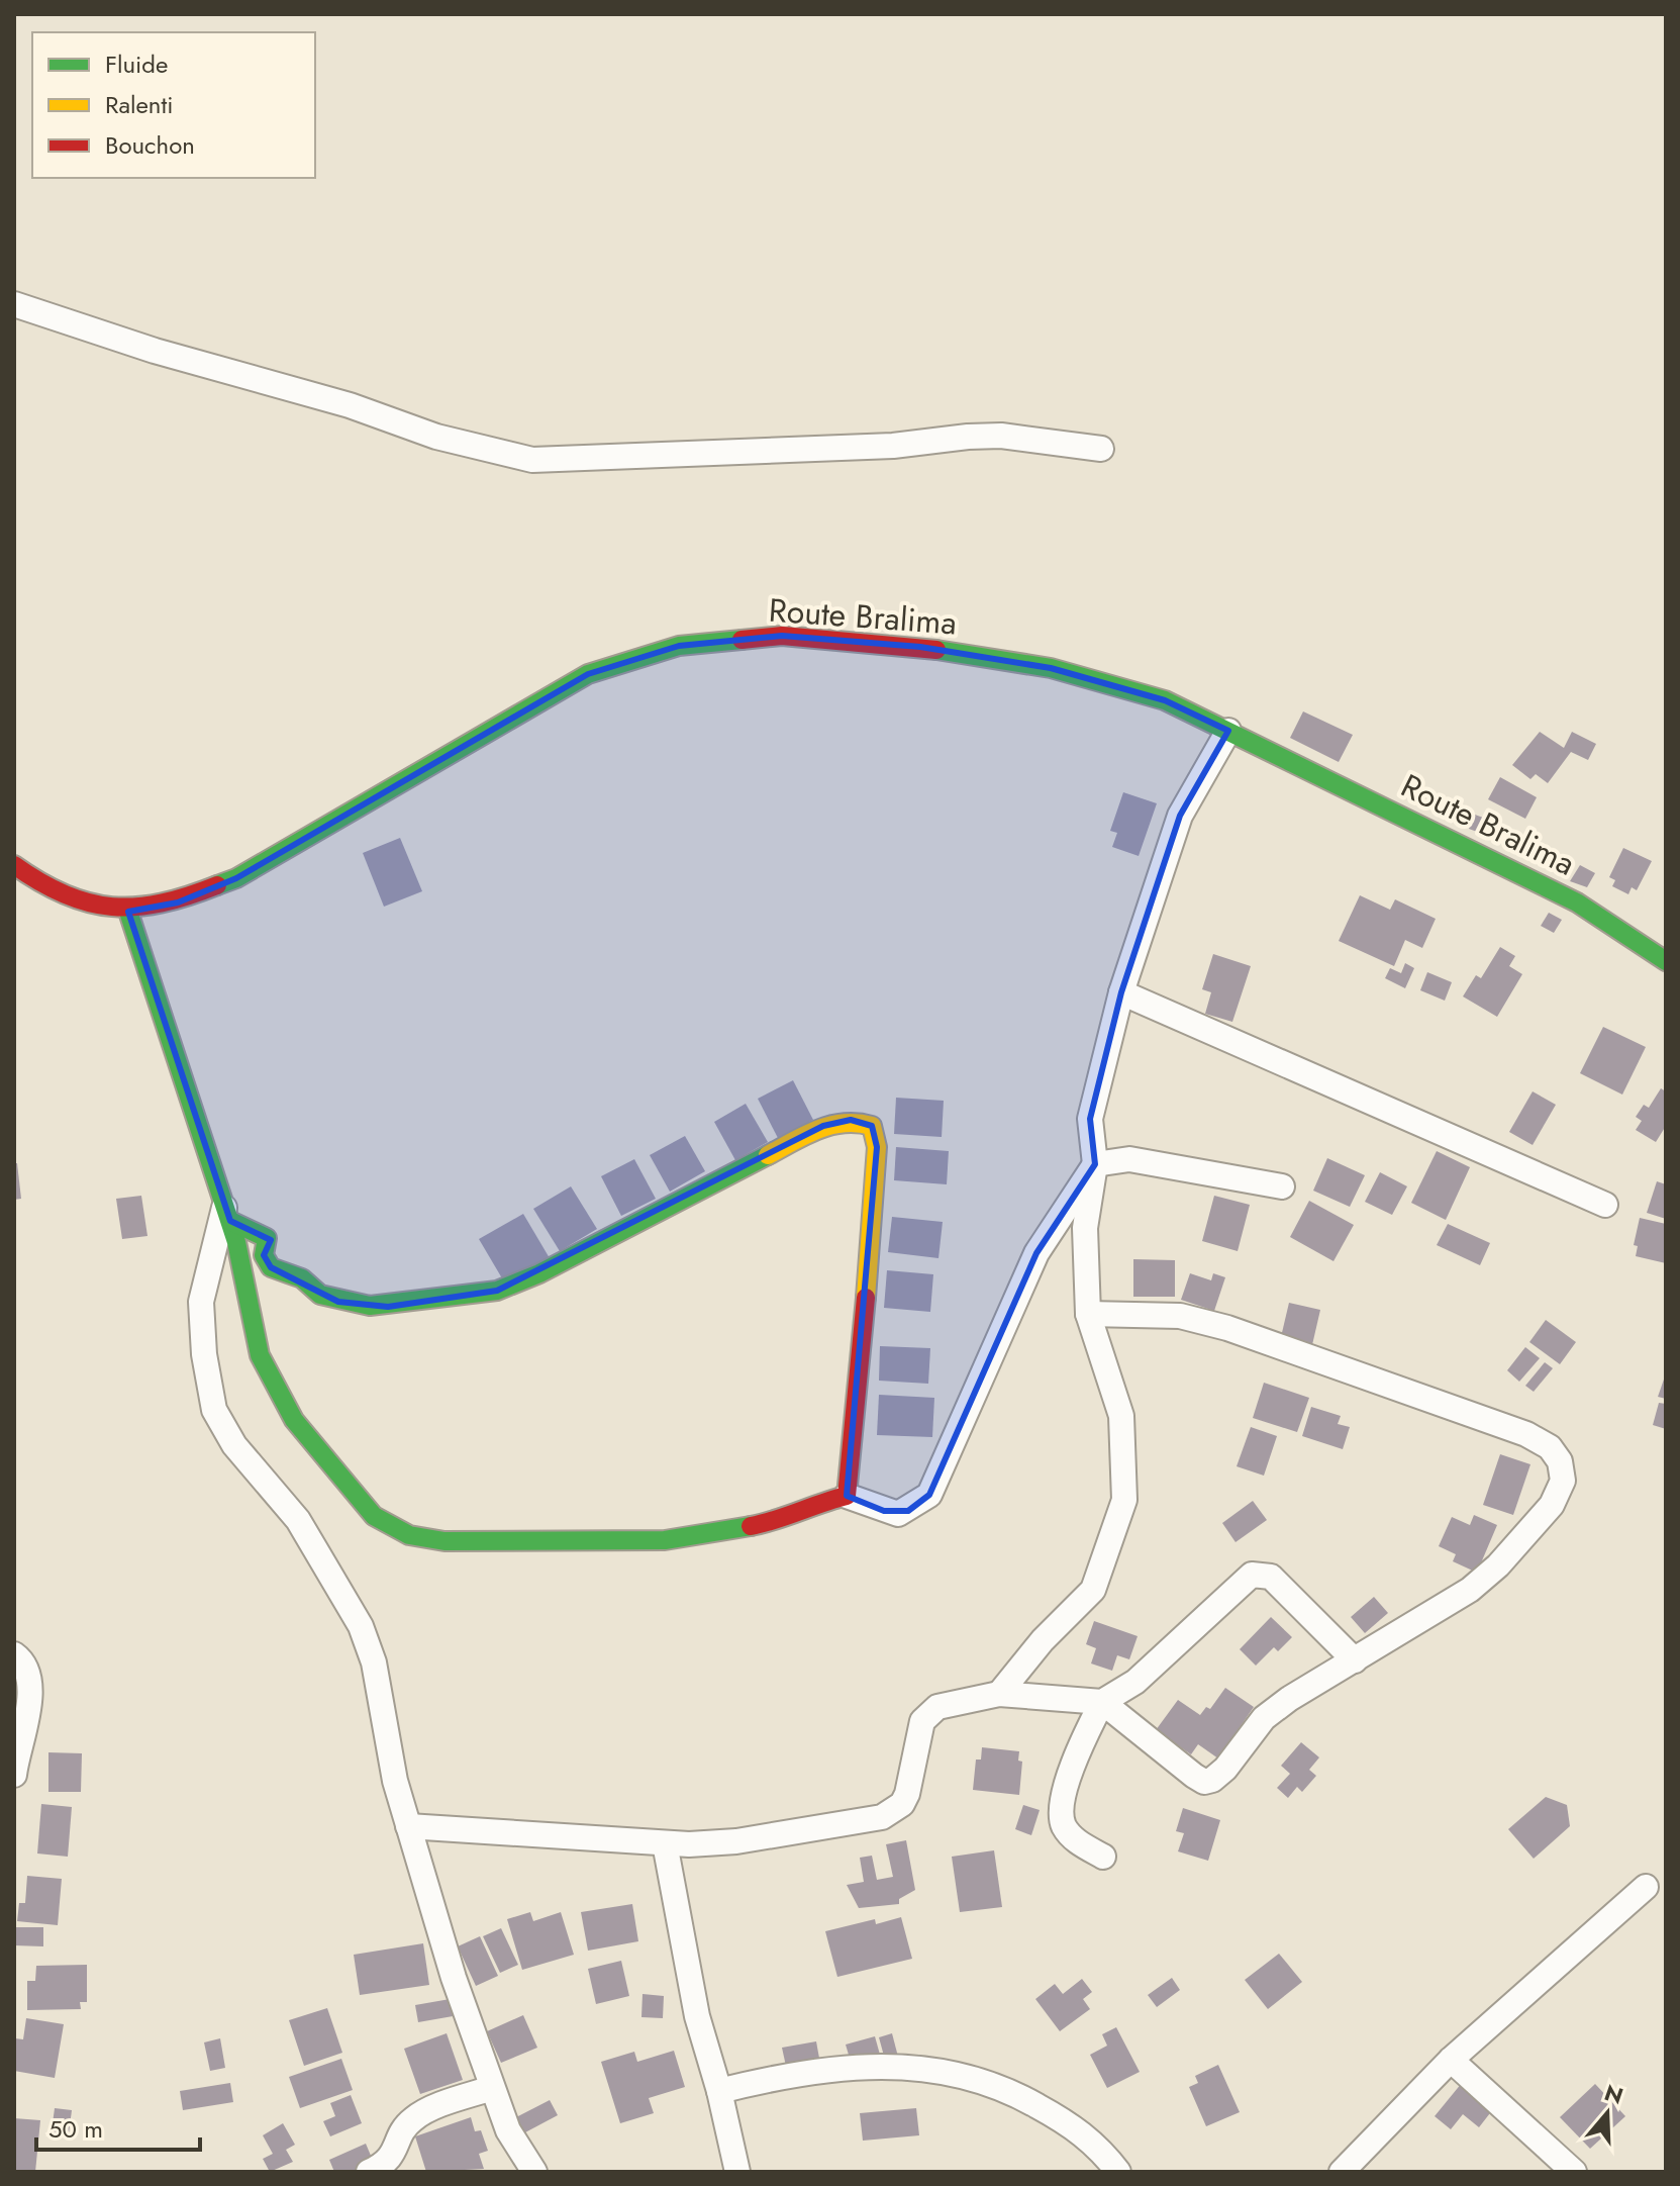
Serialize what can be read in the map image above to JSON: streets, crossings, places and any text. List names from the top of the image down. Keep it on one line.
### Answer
{"streets":{"street":["Route Bralima"]},"legend":["Fluide","Ralenti","Bouchon"],"scale_bar":"50 m","north":"top"}
